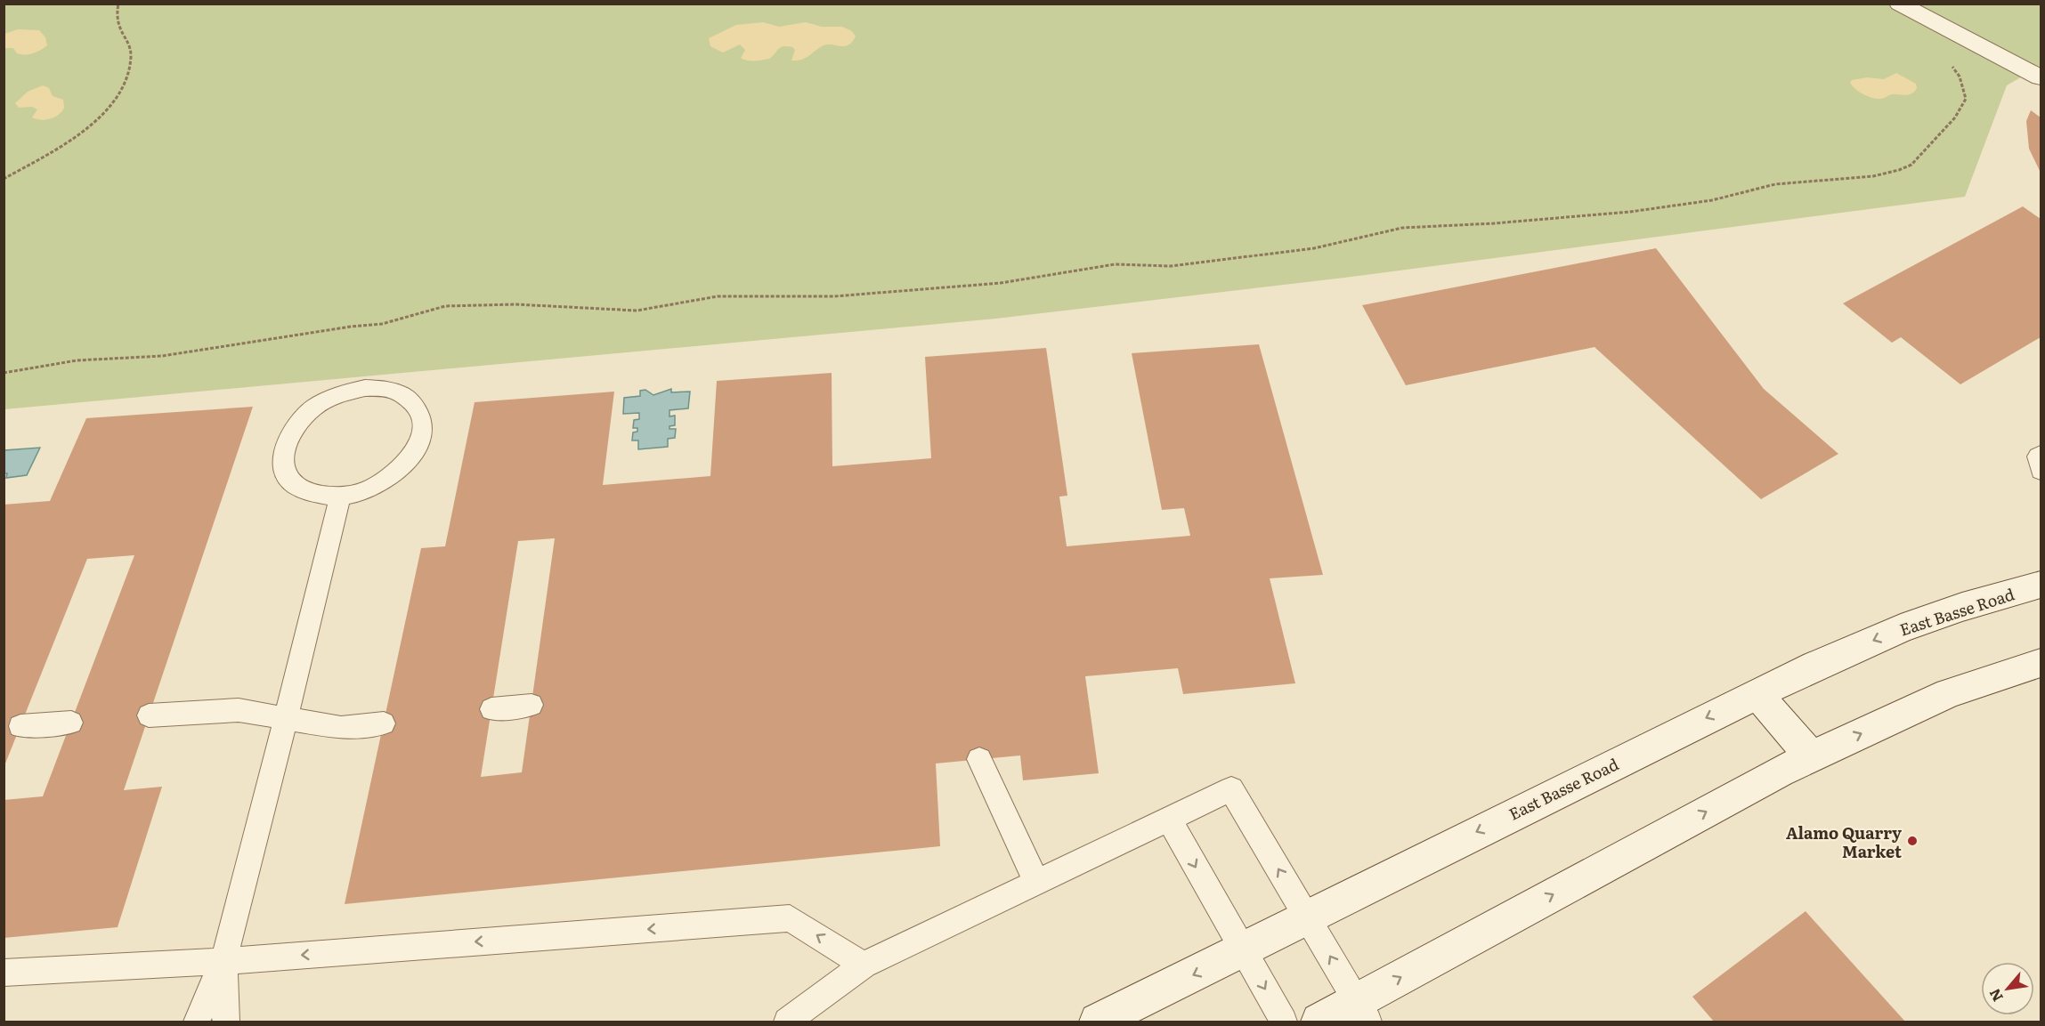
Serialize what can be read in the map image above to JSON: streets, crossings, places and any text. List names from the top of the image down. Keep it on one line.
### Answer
{"streets":{"main road":["East Basse Road"]},"places":["Alamo Quarry Market"],"north":"bottom left"}
